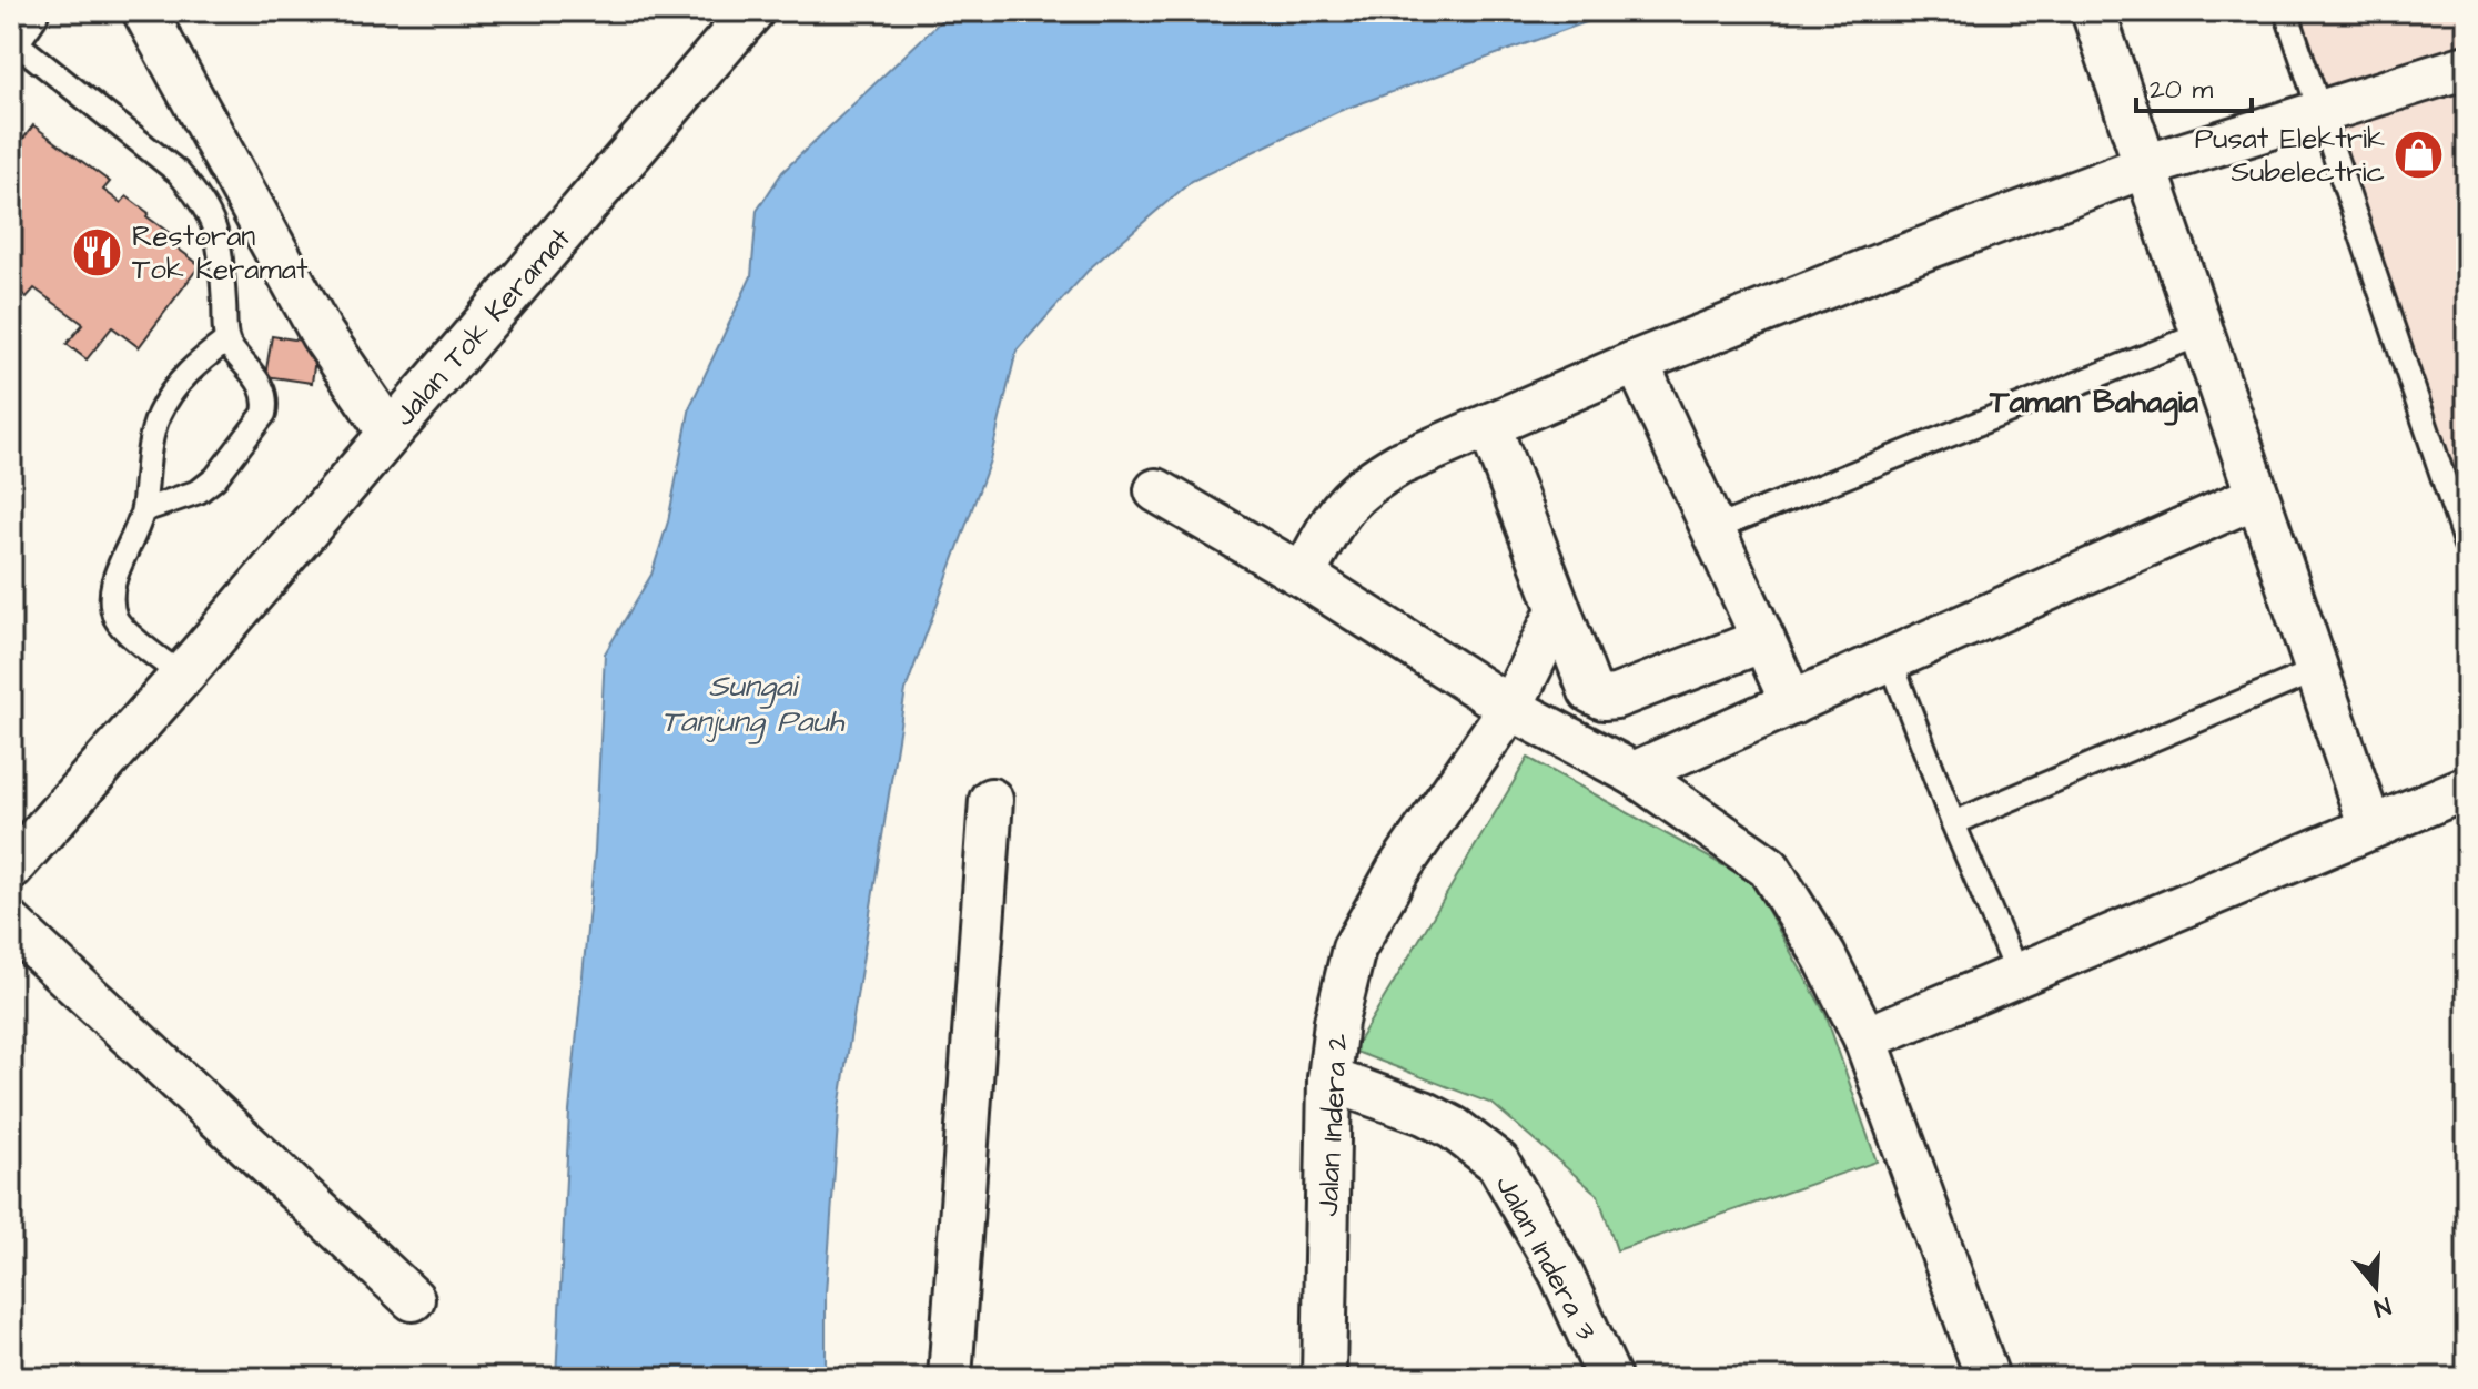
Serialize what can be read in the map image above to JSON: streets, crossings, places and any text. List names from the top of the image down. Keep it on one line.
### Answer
{"streets":{"street":["Jalan Tok Keramat","Jalan Indera 2","Jalan Indera 3"]},"crossings":[["Jalan Indera 2","Jalan Indera 3"]],"districts":["Taman Bahagia"],"water":["Sungai Tanjung Pauh"],"places":{"shop":["Pusat Elektrik Subelectric"],"restaurant":["Restoran Tok Keramat"]},"scale_bar":"20 m","north":"bottom"}
